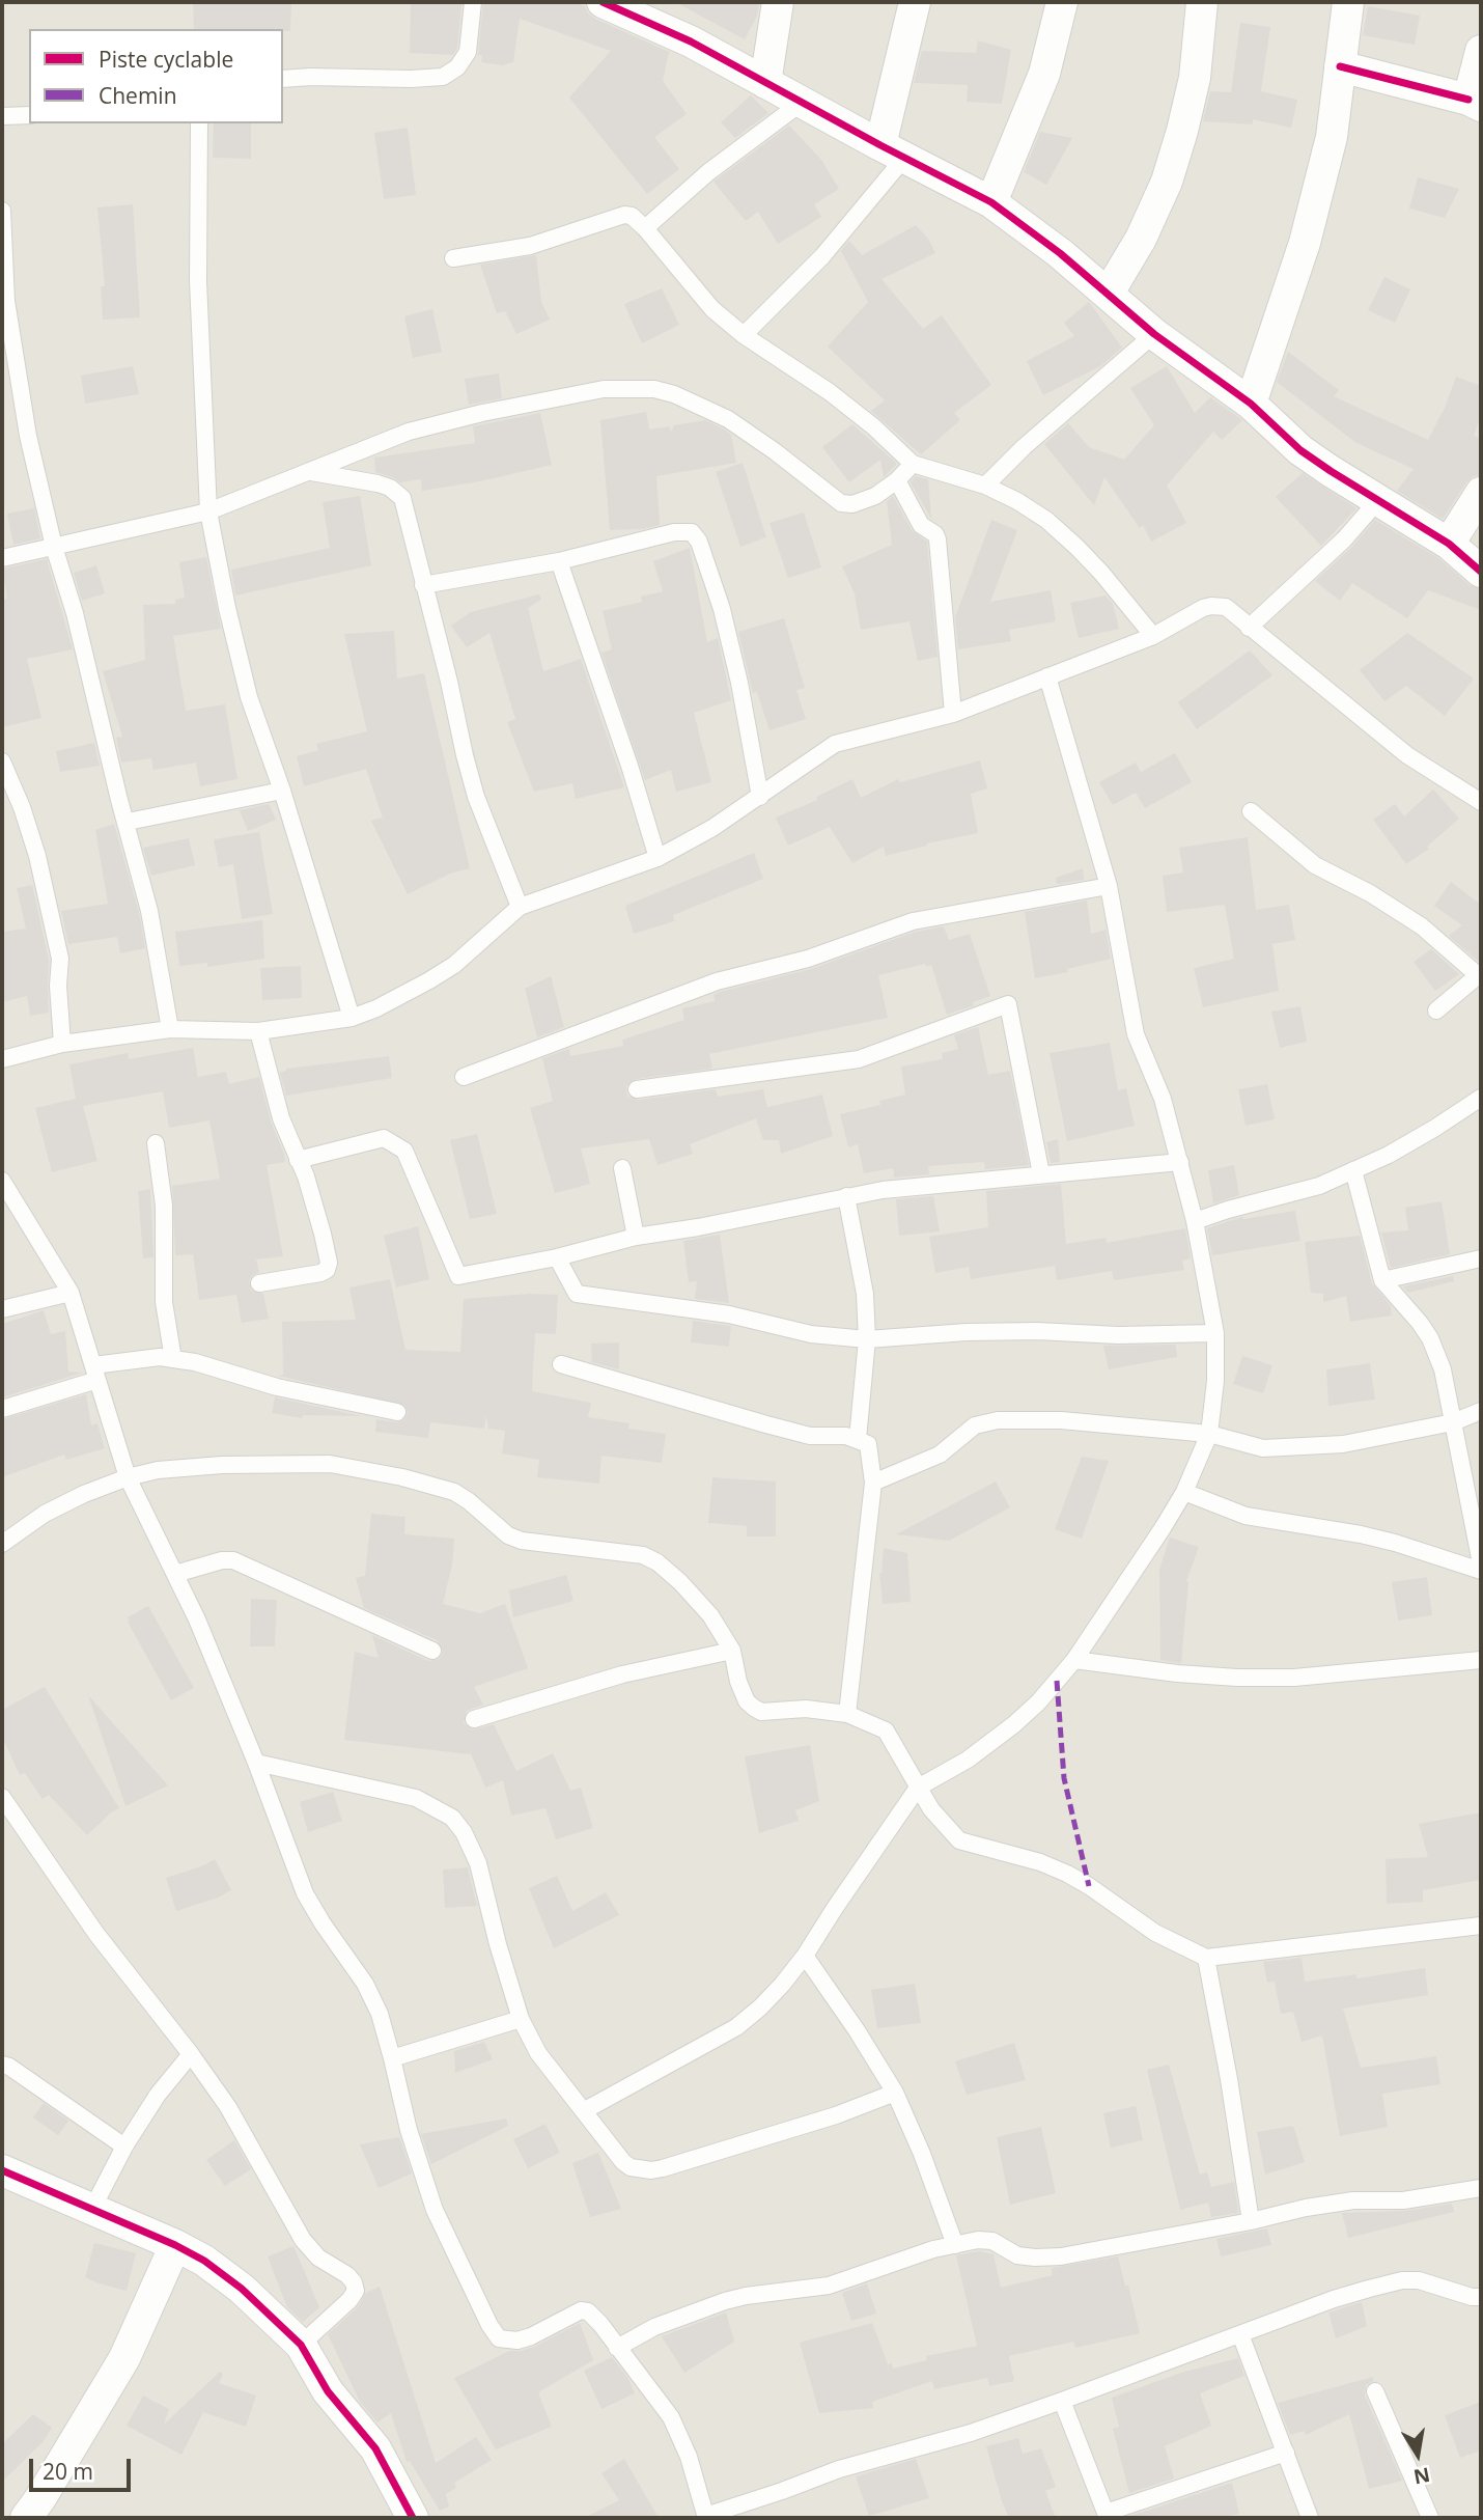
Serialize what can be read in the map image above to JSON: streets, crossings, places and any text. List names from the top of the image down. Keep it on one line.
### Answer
{"legend":["Piste cyclable","Chemin"],"scale_bar":"20 m","north":"bottom"}
